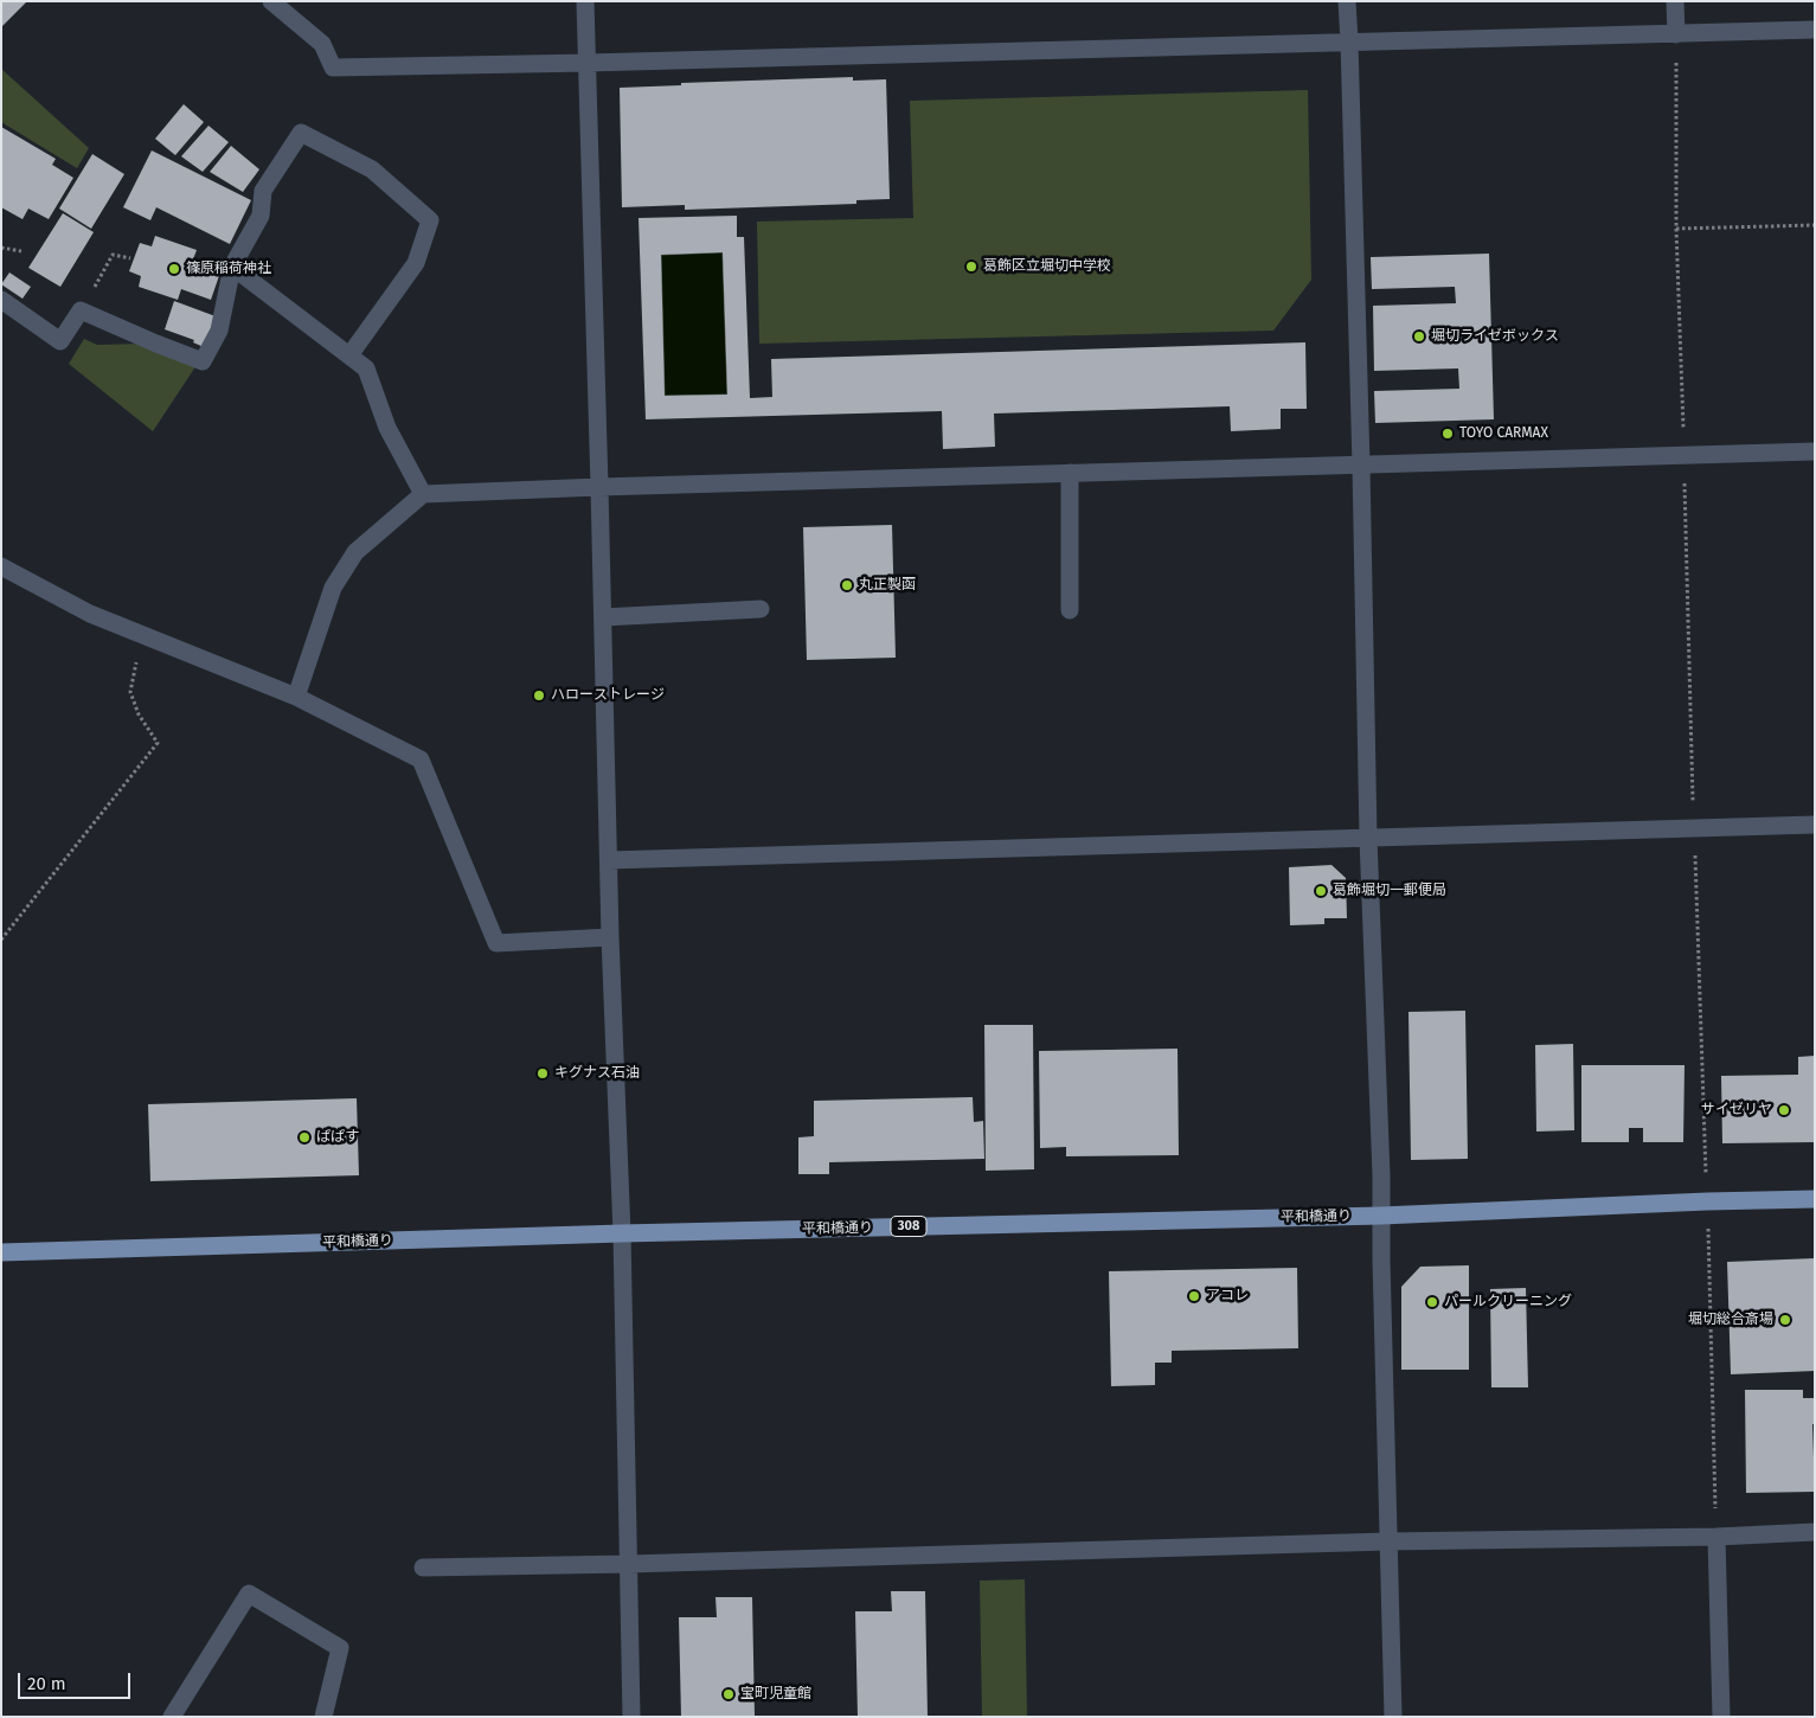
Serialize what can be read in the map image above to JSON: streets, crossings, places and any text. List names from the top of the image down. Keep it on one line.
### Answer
{"streets":{"main road":["平和橋通り","308"]},"places":["葛飾区立堀切中学校","篠原稲荷神社","堀切ライゼボックス","TOYO CARMAX","丸正製函","ハローストレージ","葛飾堀切一郵便局","キグナス石油","サイゼリヤ","ぱぱす","アコレ","パールクリーニング","堀切総合斎場","宝町児童館"],"scale_bar":"20 m"}
